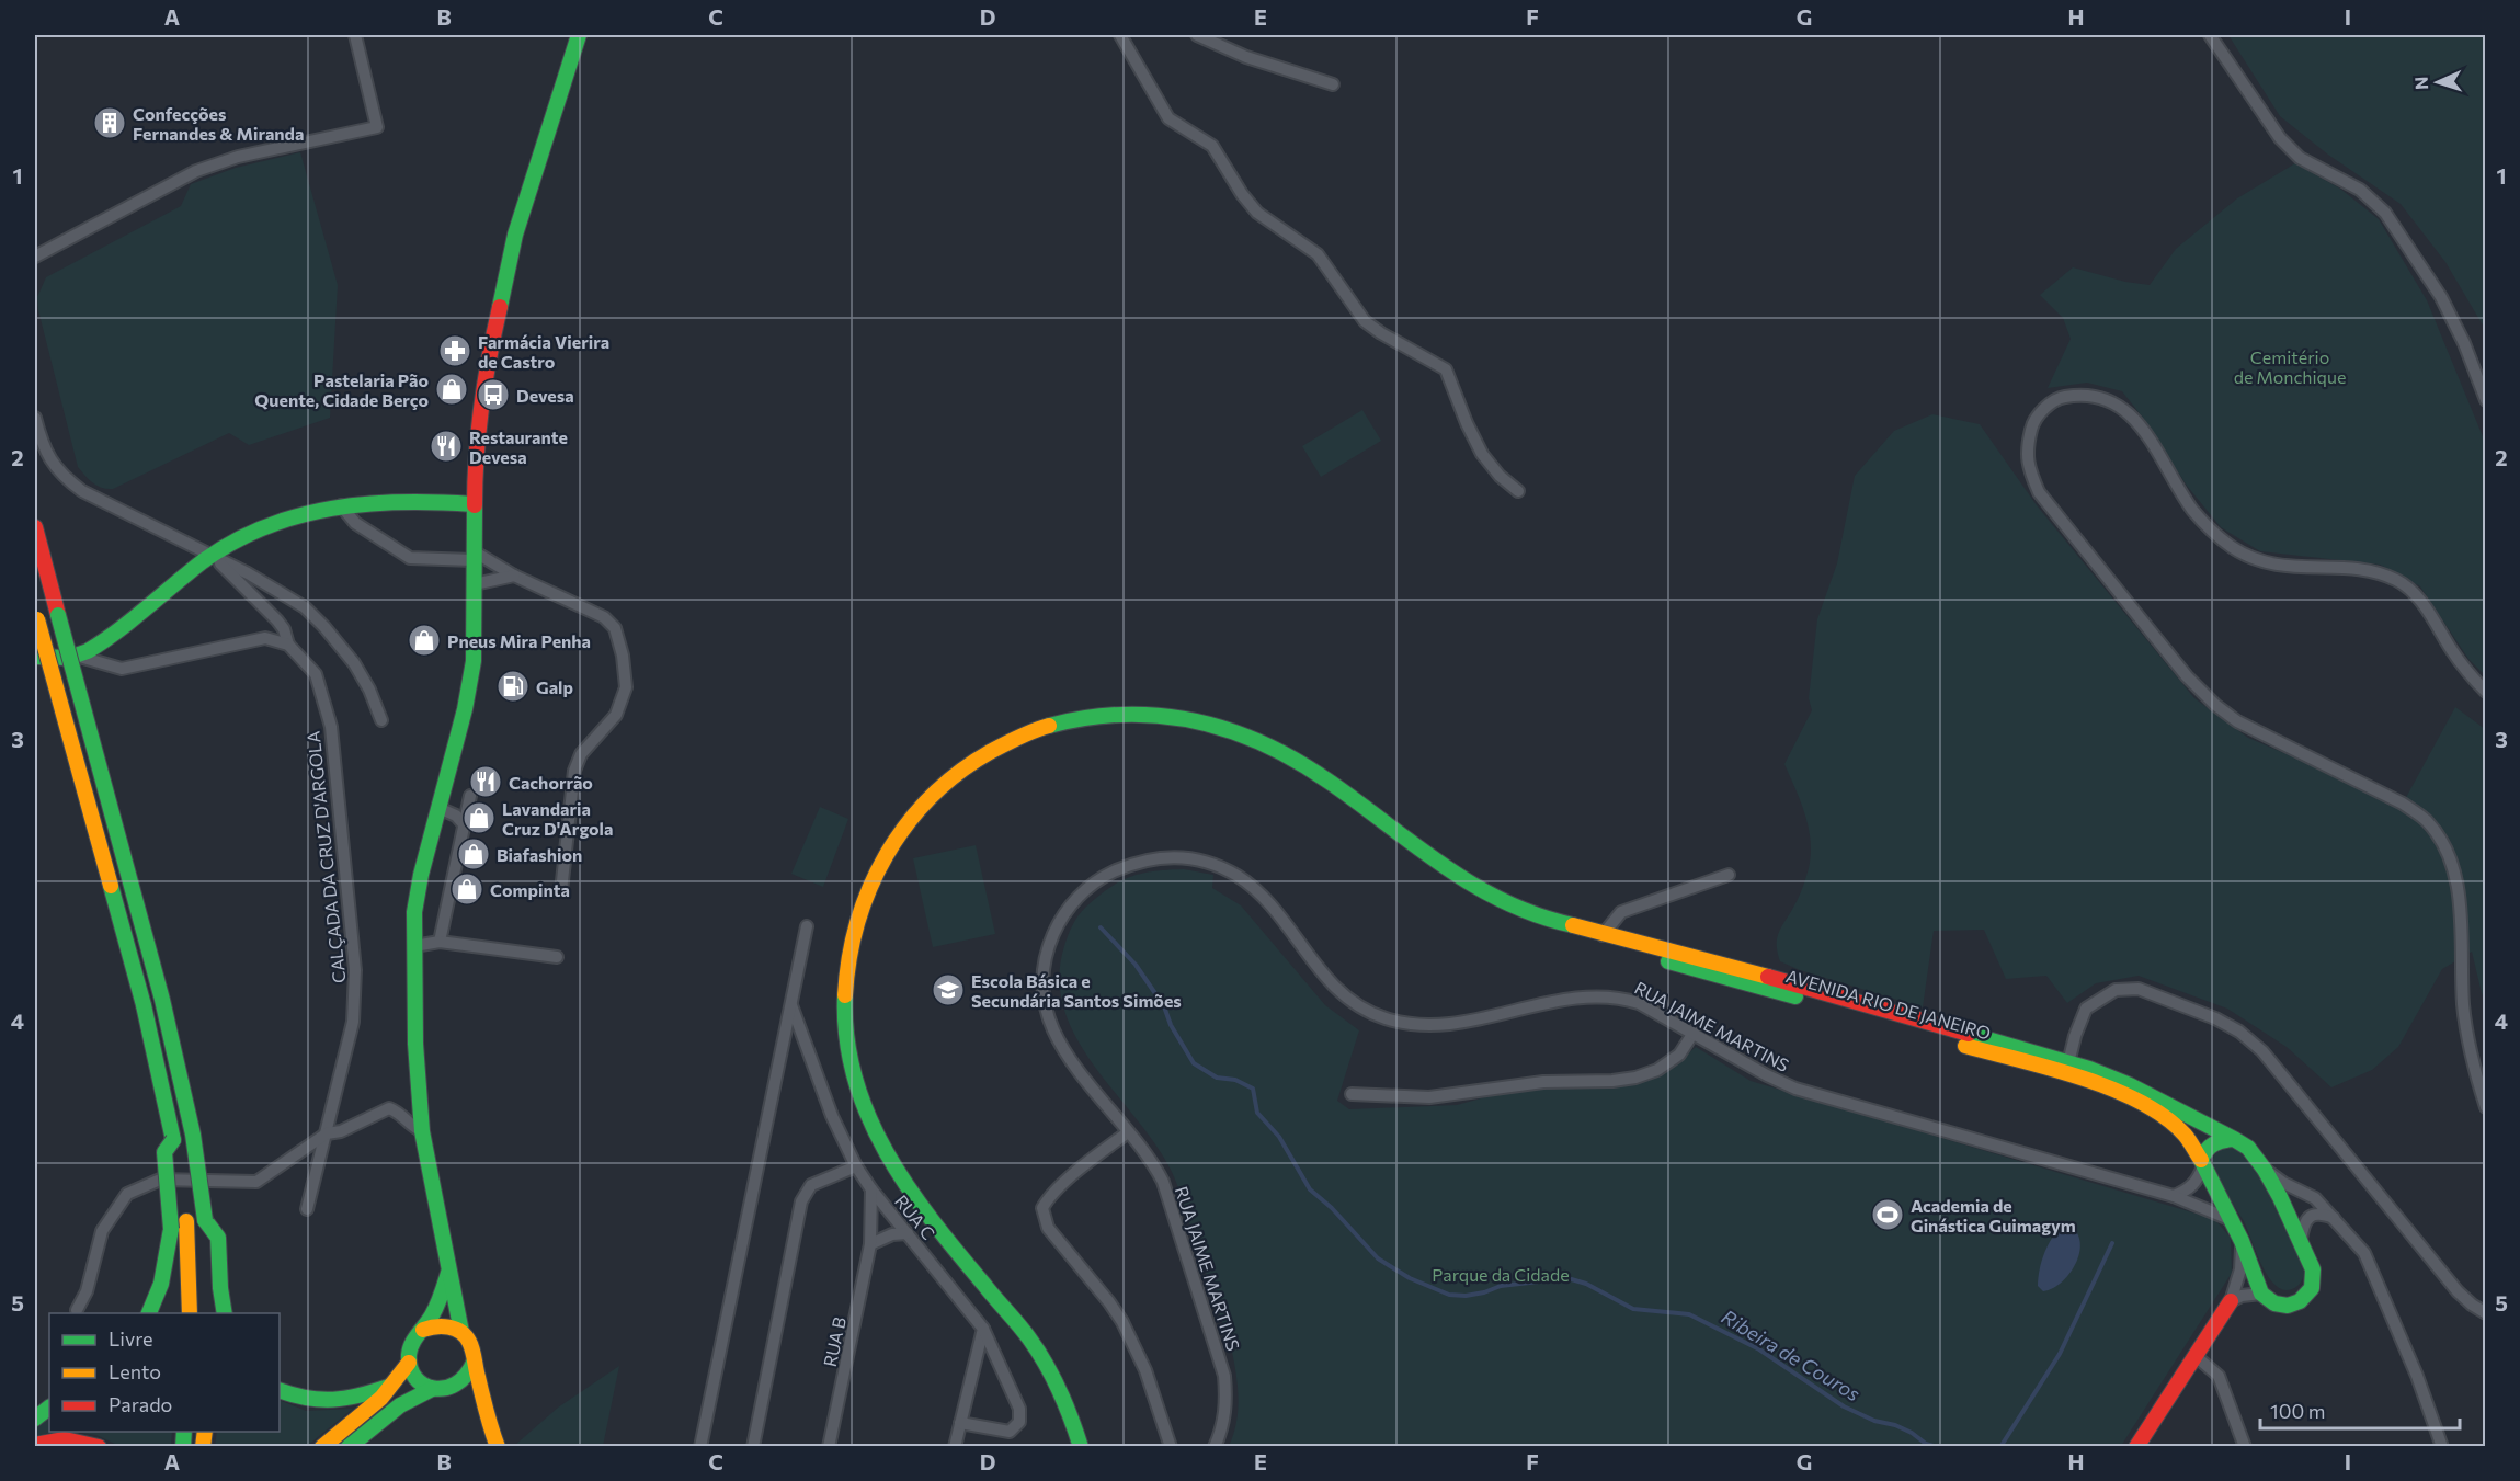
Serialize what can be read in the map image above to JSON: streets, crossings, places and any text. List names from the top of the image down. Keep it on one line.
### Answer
{"streets":{"main road":["AVENIDA RIO DE JANEIRO"],"street":["CALÇADA DA CRUZ D'ARGOLA","RUA JAIME MARTINS","RUA C","RUA B"]},"crossings":[["AVENIDA RIO DE JANEIRO","RUA JAIME MARTINS"],["RUA C","RUA B"]],"water":["Ribeira de Couros"],"parks":["Cemitério de Monchique","Parque da Cidade"],"places":{"building":["Confecções Fernandes & Miranda"],"pharmacy":["Farmácia Vierira de Castro"],"shop":["Pastelaria Pão Quente, Cidade Berço","Pneus Mira Penha","Lavandaria Cruz D'Argola","Biafashion","Compinta"],"bus stop":["Devesa"],"restaurant":["Restaurante Devesa","Cachorrão"],"fuel station":["Galp"],"school or university":["Escola Básica e Secundária Santos Simões"],"sports":["Academia de Ginástica Guimagym"]},"legend":["Livre","Lento","Parado"],"scale_bar":"100 m","north":"left","grid":{"columns":["A","B","C","D","E","F","G","H","I"],"rows":["1","2","3","4","5"]}}
